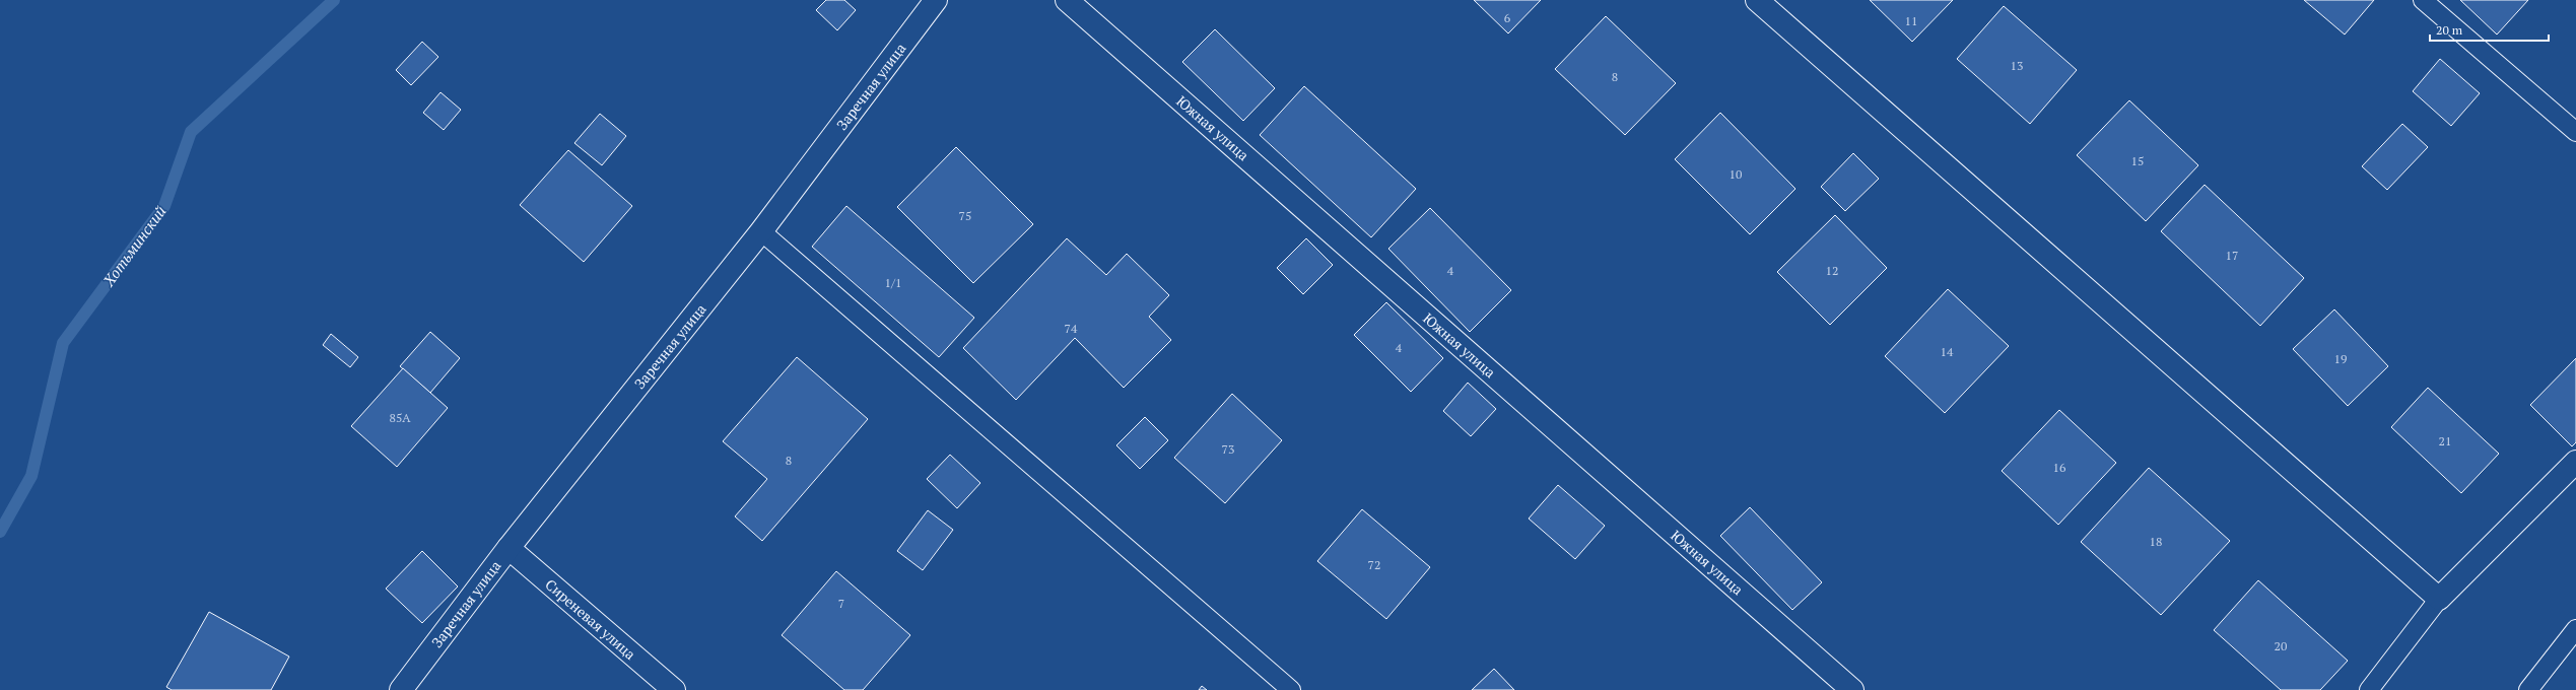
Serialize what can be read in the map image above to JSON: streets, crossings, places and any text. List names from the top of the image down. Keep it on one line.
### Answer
{"streets":{"street":["Заречная улица","Южная улица","Сиреневая улица"]},"crossings":[["Заречная улица","Сиреневая улица"]],"water":["Хотьминский"],"house_numbers":["6","11","13","8","15","10","75","17","4","12","1/1","74","4","14","19","85А","21","73","8","16","18","72","7","20"],"scale_bar":"20 m"}
